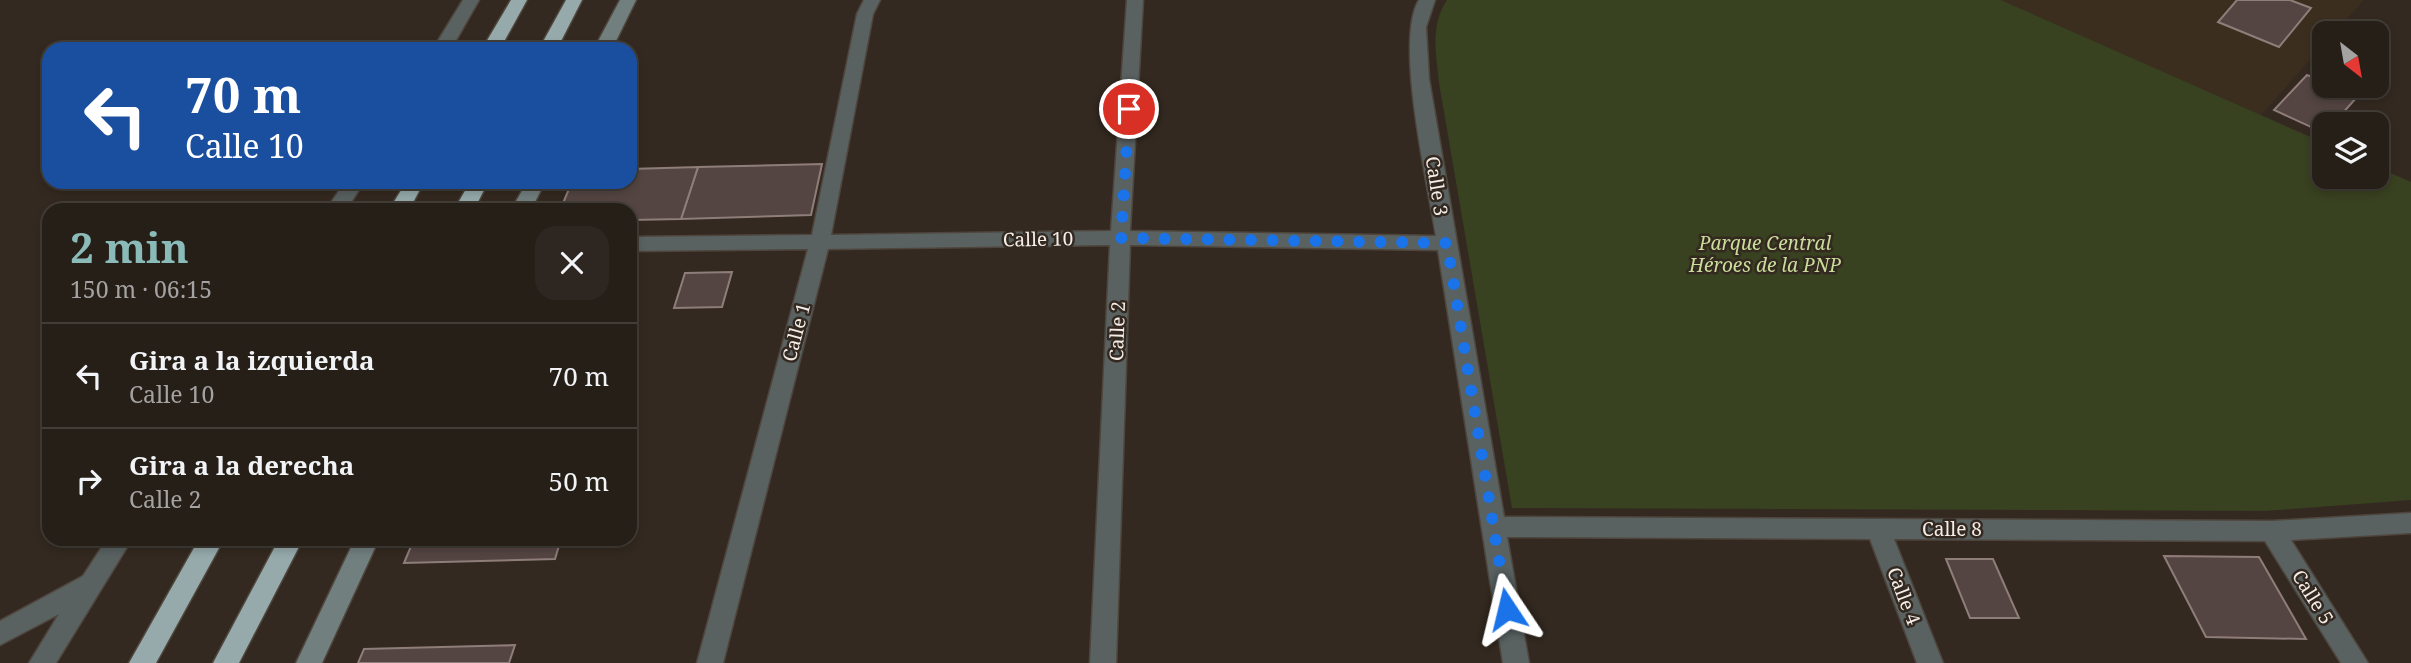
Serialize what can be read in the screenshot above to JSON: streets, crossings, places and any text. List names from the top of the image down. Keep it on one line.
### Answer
{"streets":{"street":["Calle 3","Calle 10","Calle 2","Calle 1","Calle 8","Calle 4","Calle 5"]},"crossings":[["Calle 3","Calle 10"],["Calle 3","Calle 8"],["Calle 10","Calle 2"],["Calle 10","Calle 1"],["Calle 8","Calle 4"],["Calle 8","Calle 5"]],"parks":["Parque Central Héroes de la PNP"],"north":"bottom right","page":{"turn":["70 m","Calle 10"],"heading":["2 min","150 m · 06:15"],"list":[{"name":"Gira a la izquierda","note":"Calle 10","value":"70 m"},{"name":"Gira a la derecha","note":"Calle 2","value":"50 m"}]}}
